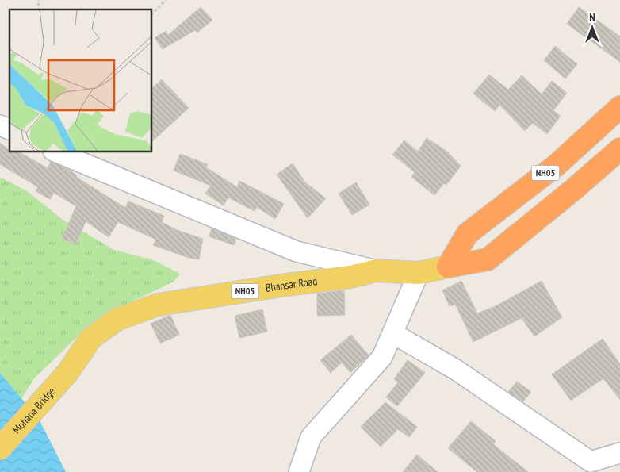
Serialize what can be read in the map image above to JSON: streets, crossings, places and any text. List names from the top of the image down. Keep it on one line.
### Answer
{"streets":{"highway":["NH05"],"main road":["Bhansar Road","Mohana Bridge"]},"crossings":[["NH05","Bhansar Road"],["Bhansar Road","Mohana Bridge"]],"north":"top"}
